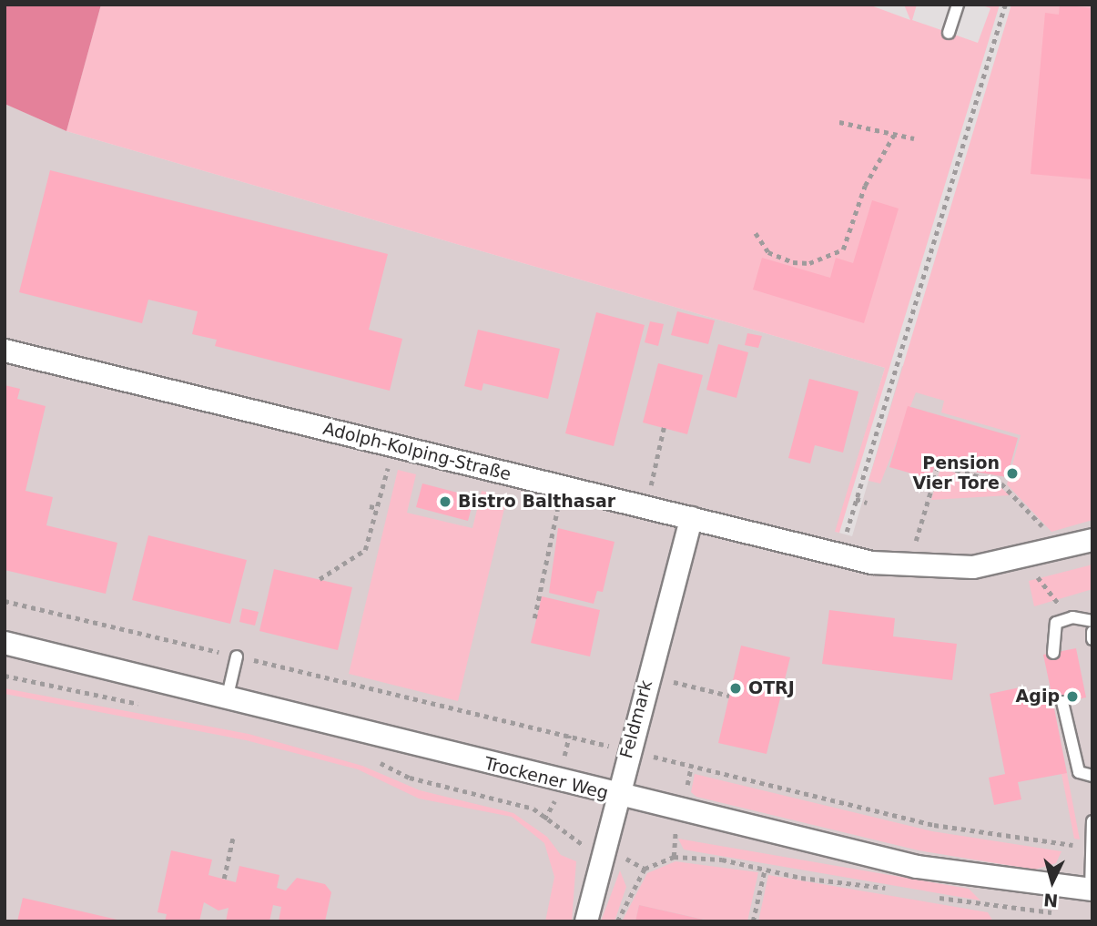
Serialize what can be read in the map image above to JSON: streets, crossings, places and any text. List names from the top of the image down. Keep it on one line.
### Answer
{"streets":{"street":["Adolph-Kolping-Straße","Feldmark","Trockener Weg"]},"crossings":[["Adolph-Kolping-Straße","Feldmark"],["Feldmark","Trockener Weg"]],"places":["Pension Vier Tore","Bistro Balthasar","OTRJ","Agip"],"north":"bottom"}
